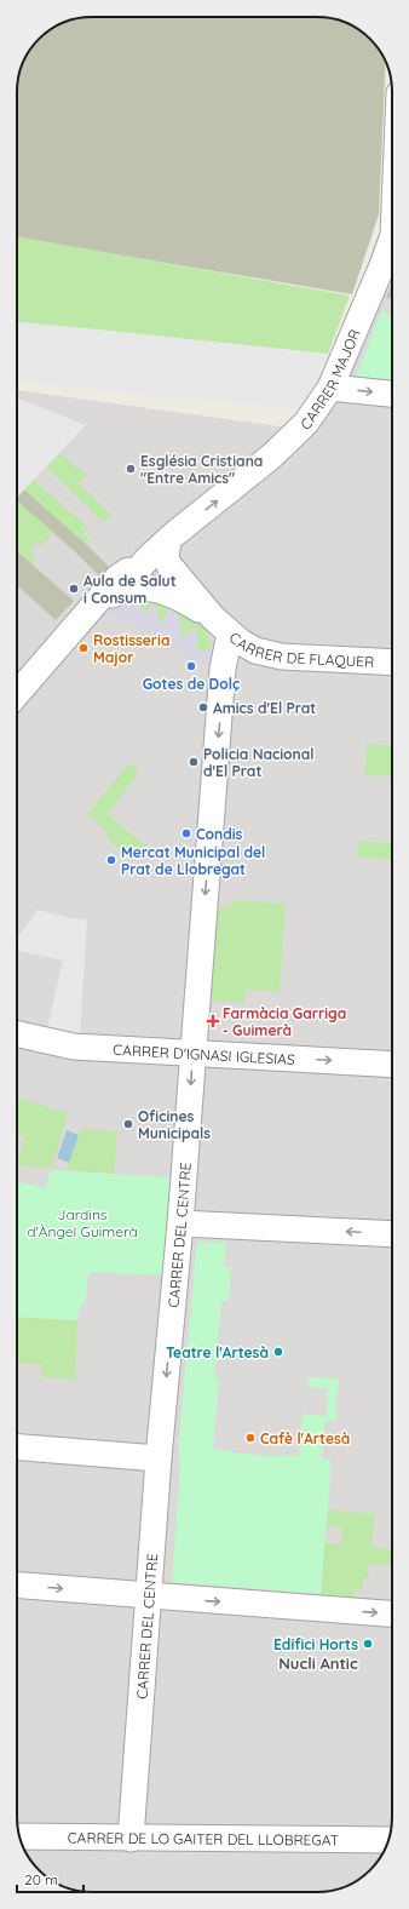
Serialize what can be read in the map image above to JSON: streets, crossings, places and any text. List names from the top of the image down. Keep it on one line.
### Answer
{"streets":{"street":["CARRER MAJOR","CARRER DE FLAQUER","CARRER D'IGNASI IGLESIAS","CARRER DEL CENTRE","CARRER DE LO GAITER DEL LLOBREGAT"]},"crossings":[["CARRER DE FLAQUER","CARRER DEL CENTRE"],["CARRER D'IGNASI IGLESIAS","CARRER DEL CENTRE"],["CARRER DEL CENTRE","CARRER DE LO GAITER DEL LLOBREGAT"]],"one_way":["CARRER MAJOR","CARRER DEL CENTRE"],"districts":["Nucli Antic"],"parks":["Jardins d'Àngel Guimerà"],"places":{"other":["Església Cristiana \"Entre Amics\"","Aula de Salut i Consum","Rostisseria Major","Gotes de Dolç","Amics d'El Prat","Policia Nacional d'El Prat","Condis","Mercat Municipal del Prat de Llobregat","Oficines Municipals","Teatre l'Artesà","Cafè l'Artesà","Edifici Horts"],"health":["Farmàcia Garriga - Guimerà"]},"scale_bar":"20 m"}
